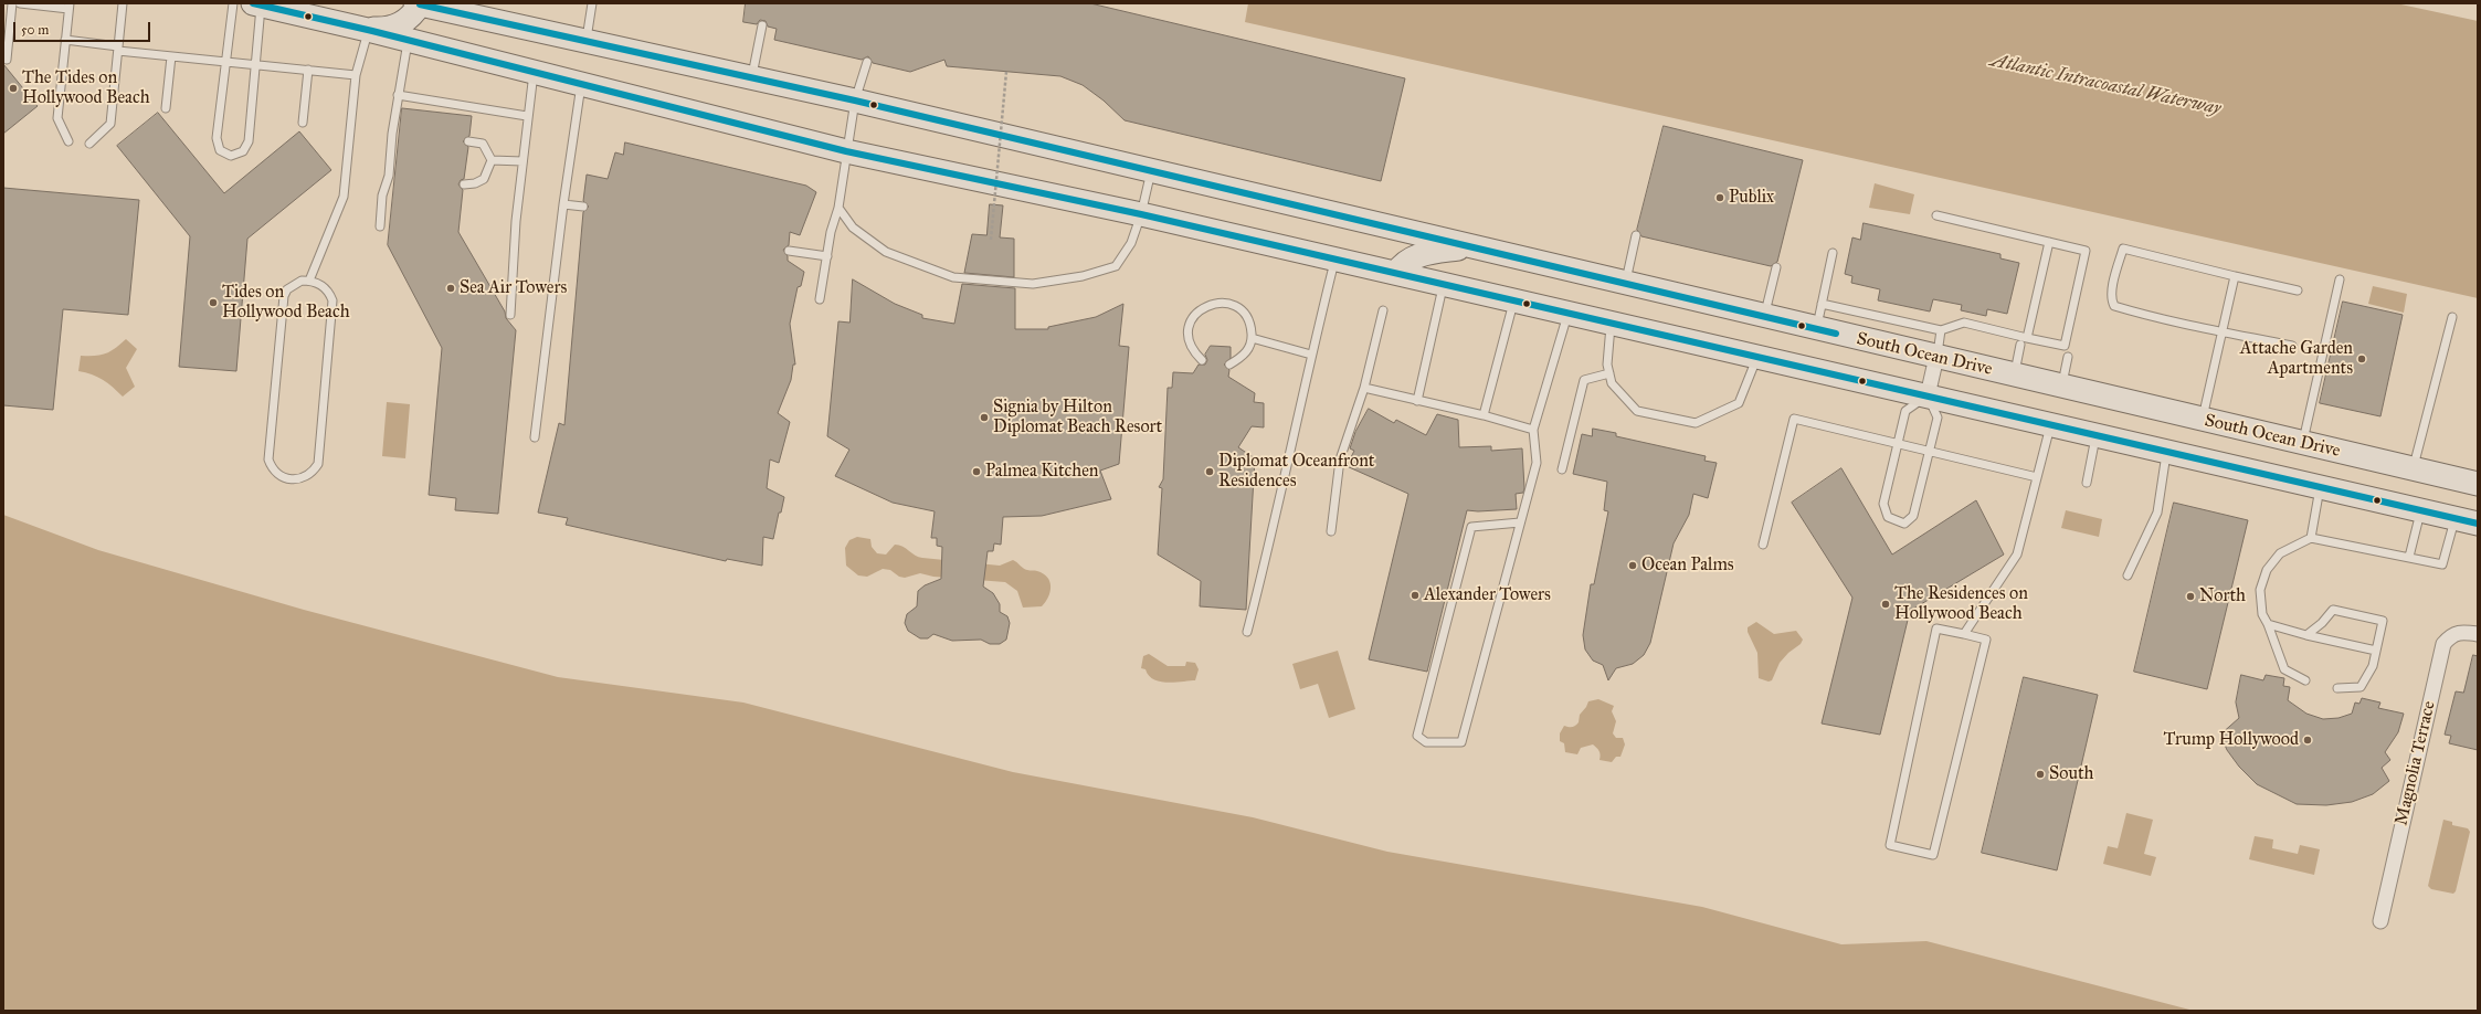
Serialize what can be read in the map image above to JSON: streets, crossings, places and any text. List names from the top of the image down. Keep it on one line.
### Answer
{"streets":{"main road":["South Ocean Drive"],"street":["Magnolia Terrace"]},"water":["Atlantic Intracoastal Waterway"],"places":["The Tides on Hollywood Beach","Publix","Sea Air Towers","Tides on Hollywood Beach","Attache Garden Apartments","Signia by Hilton Diplomat Beach Resort","Palmea Kitchen","Diplomat Oceanfront Residences","Ocean Palms","Alexander Towers","North","The Residences on Hollywood Beach","Trump Hollywood","South"],"scale_bar":"50 m"}
